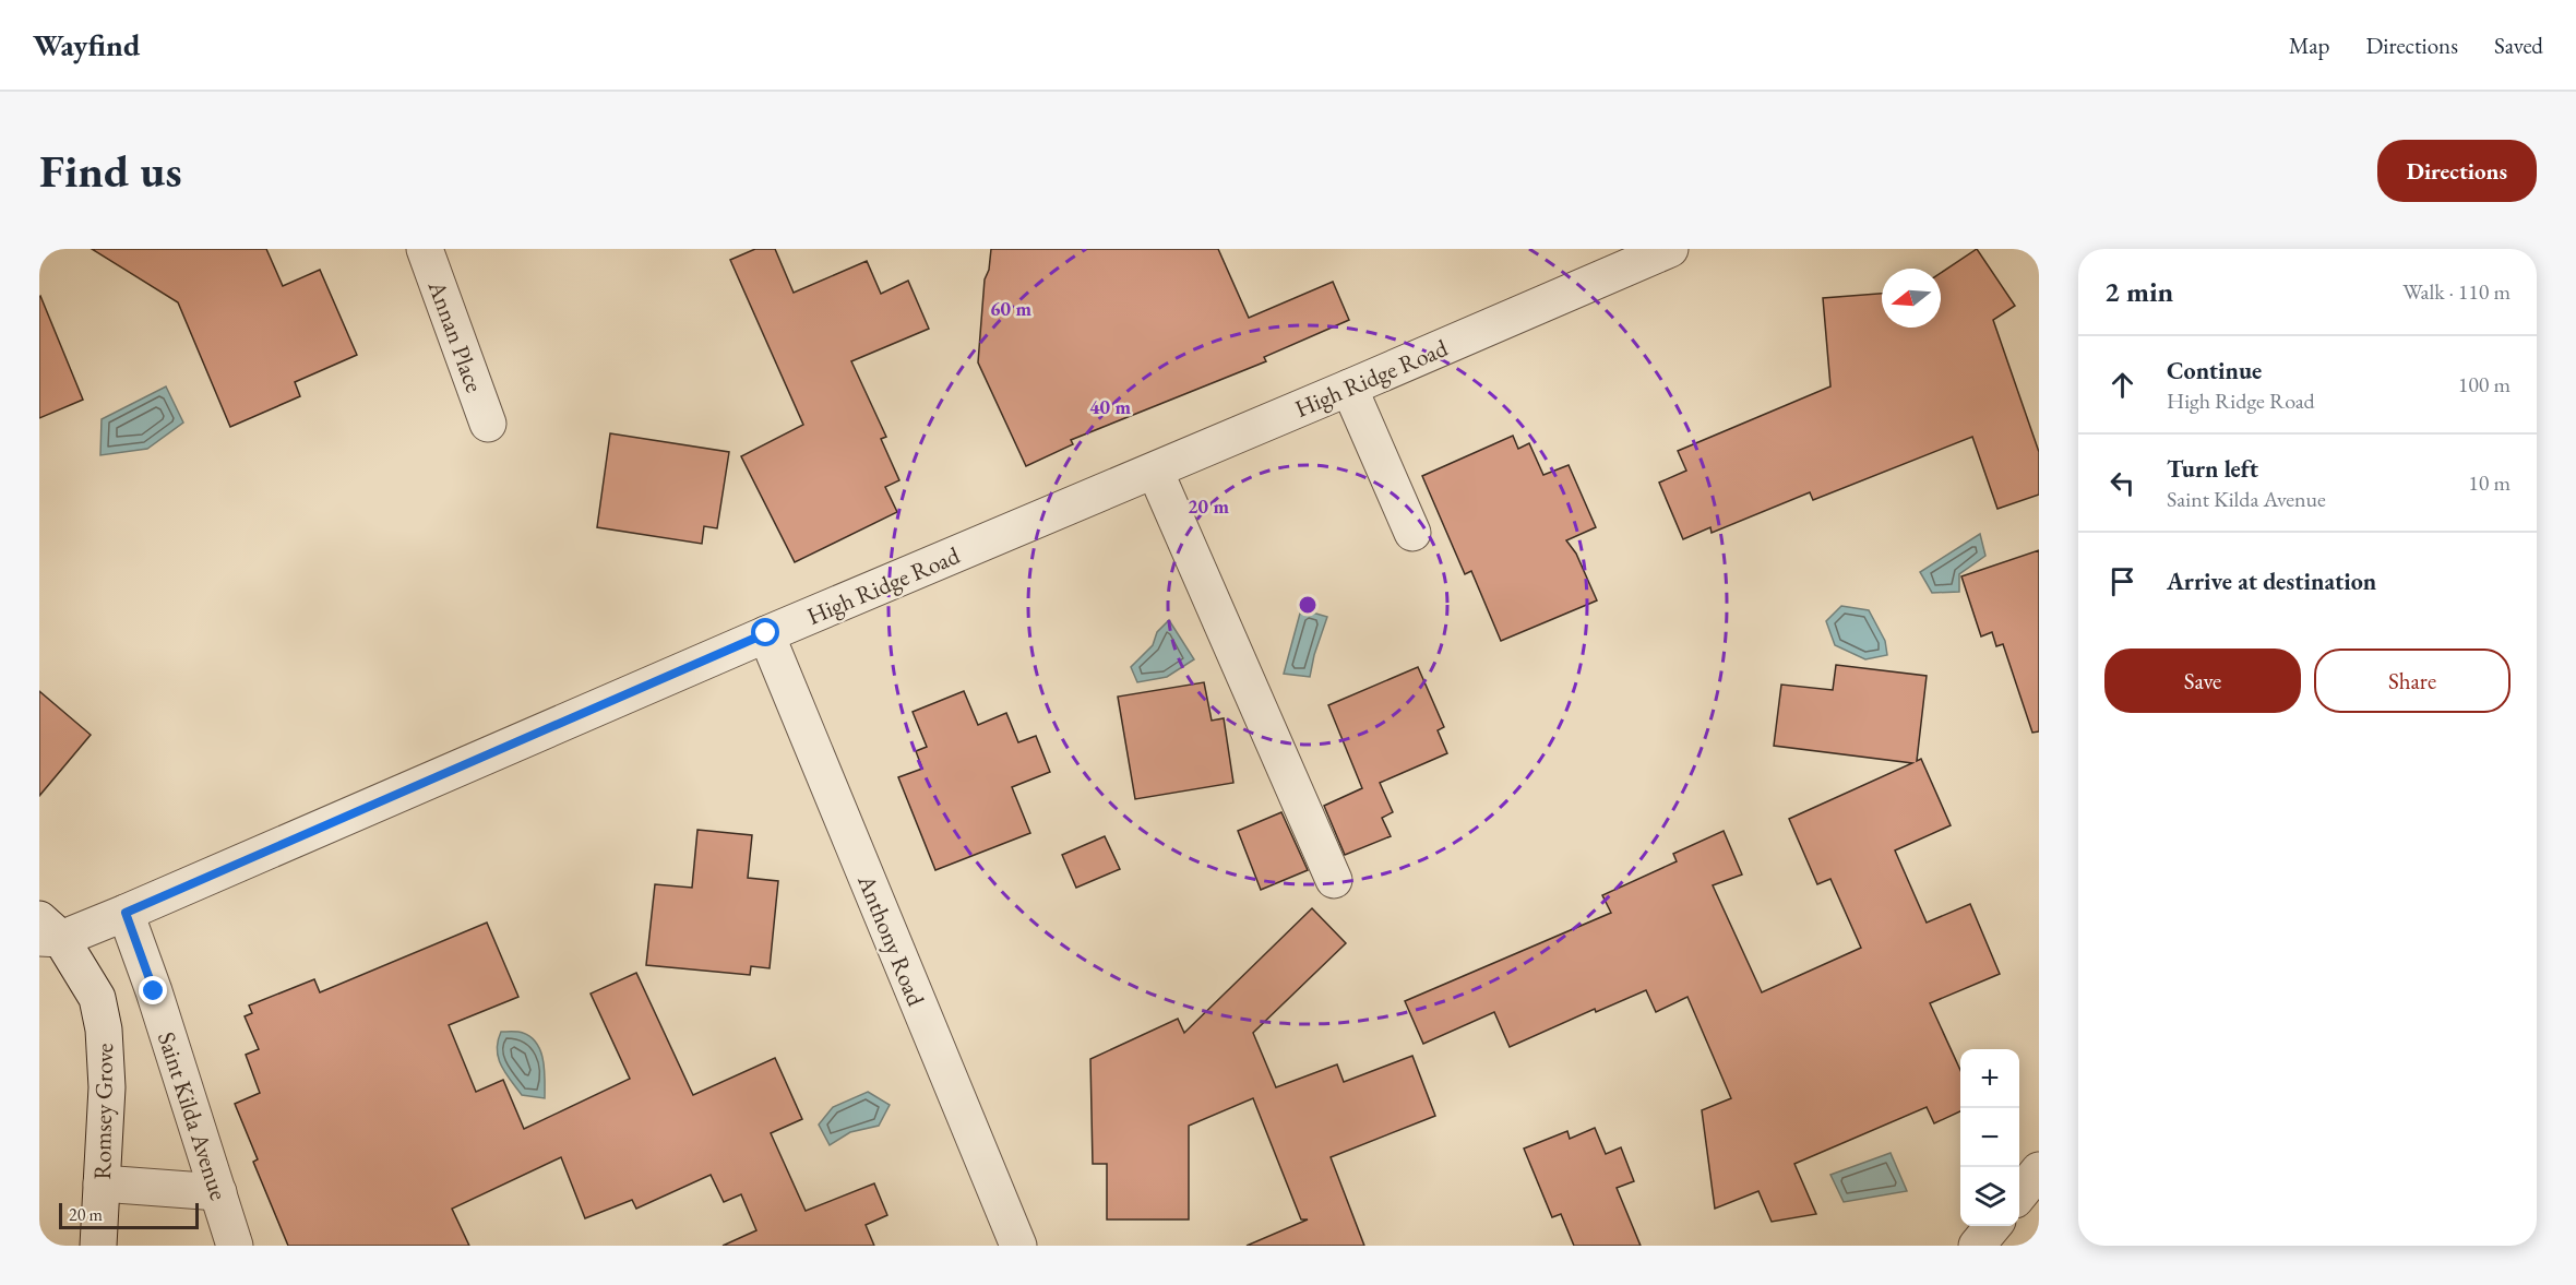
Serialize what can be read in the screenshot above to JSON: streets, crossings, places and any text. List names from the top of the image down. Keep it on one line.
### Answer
{"streets":{"street":["Annan Place","High Ridge Road","Anthony Road","Romsey Grove","Saint Kilda Avenue"]},"crossings":[["High Ridge Road","Anthony Road"],["High Ridge Road","Romsey Grove"],["High Ridge Road","Saint Kilda Avenue"]],"scale_bar":"20 m","north":"left","page":{"header":"Wayfind","nav":["Map","Directions","Saved"],"buttons":["Directions",["Save","Share"]],"title":"Find us","heading":["2 min","Walk · 110 m"],"list":[["Continue","High Ridge Road","100 m"],["Turn left","Saint Kilda Avenue","10 m"],"Arrive at destination"],"map_buttons":["+","−"],"scale":"20 m"},"rings":["60 m","40 m","20 m"]}
